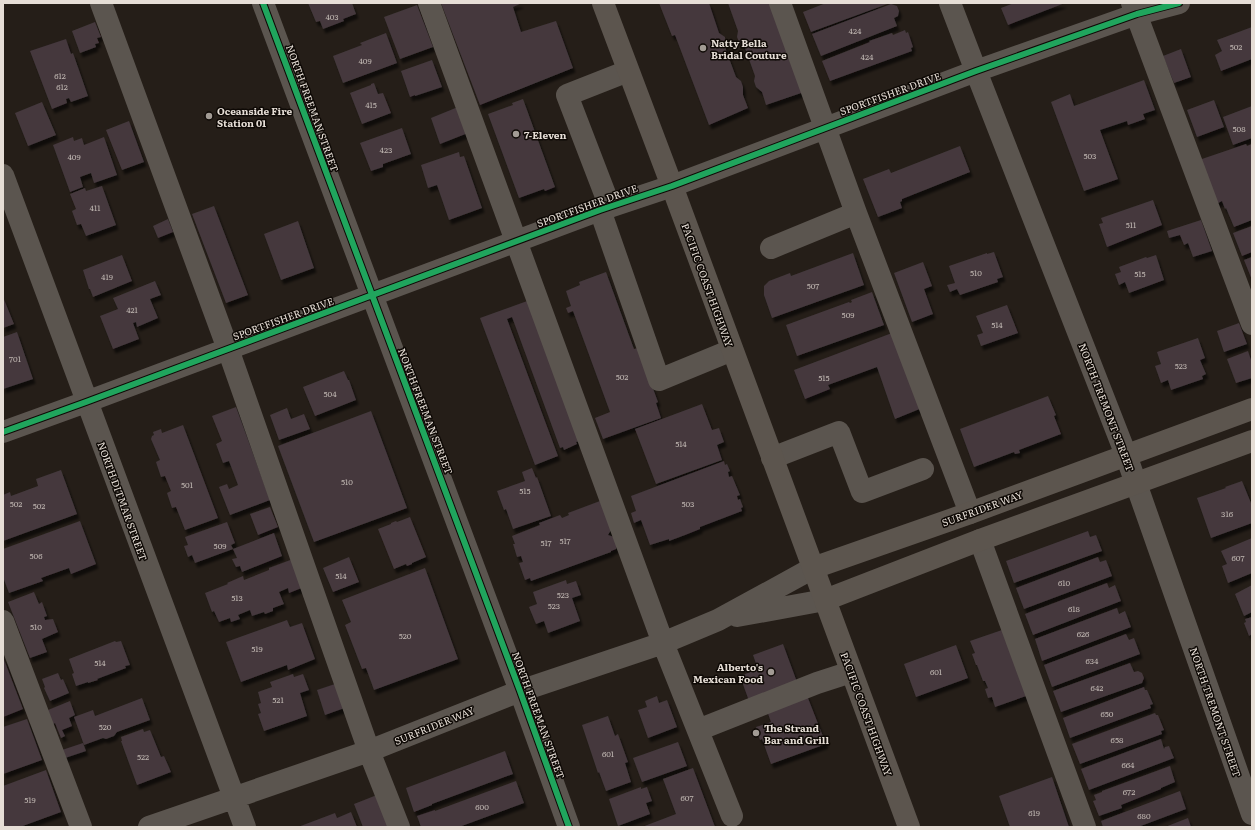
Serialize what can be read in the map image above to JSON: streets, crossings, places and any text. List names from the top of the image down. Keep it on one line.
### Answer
{"streets":{"main road":["PACIFIC COAST HIGHWAY","SURFRIDER WAY"],"street":["SPORTFISHER DRIVE","NORTH FREEMAN STREET","NORTH TREMONT STREET","NORTH DITMAR STREET"]},"crossings":[["SPORTFISHER DRIVE","NORTH FREEMAN STREET"],["SPORTFISHER DRIVE","PACIFIC COAST HIGHWAY"],["SPORTFISHER DRIVE","NORTH TREMONT STREET"],["SPORTFISHER DRIVE","NORTH DITMAR STREET"],["NORTH FREEMAN STREET","SURFRIDER WAY"],["PACIFIC COAST HIGHWAY","SURFRIDER WAY"],["NORTH TREMONT STREET","SURFRIDER WAY"],["NORTH DITMAR STREET","SURFRIDER WAY"]],"places":["Natty Bella Bridal Couture","Oceanside Fire Station 01","7-Eleven","Alberto's Mexican Food","The Strand Bar and Grill"],"house_numbers":["403","424","502","424","409","612","612","415","508","423","503","409","411","511","510","515","419","507","421","509","514","701","523","502","515","504","514","510","501","515","502","503","502","316","517","517","509","506","607","514","610","523","513","523","618","510","626","520","519","634","514","601","642","521","650","520","658","601","522","664","672","607","519","600","619","680"]}
